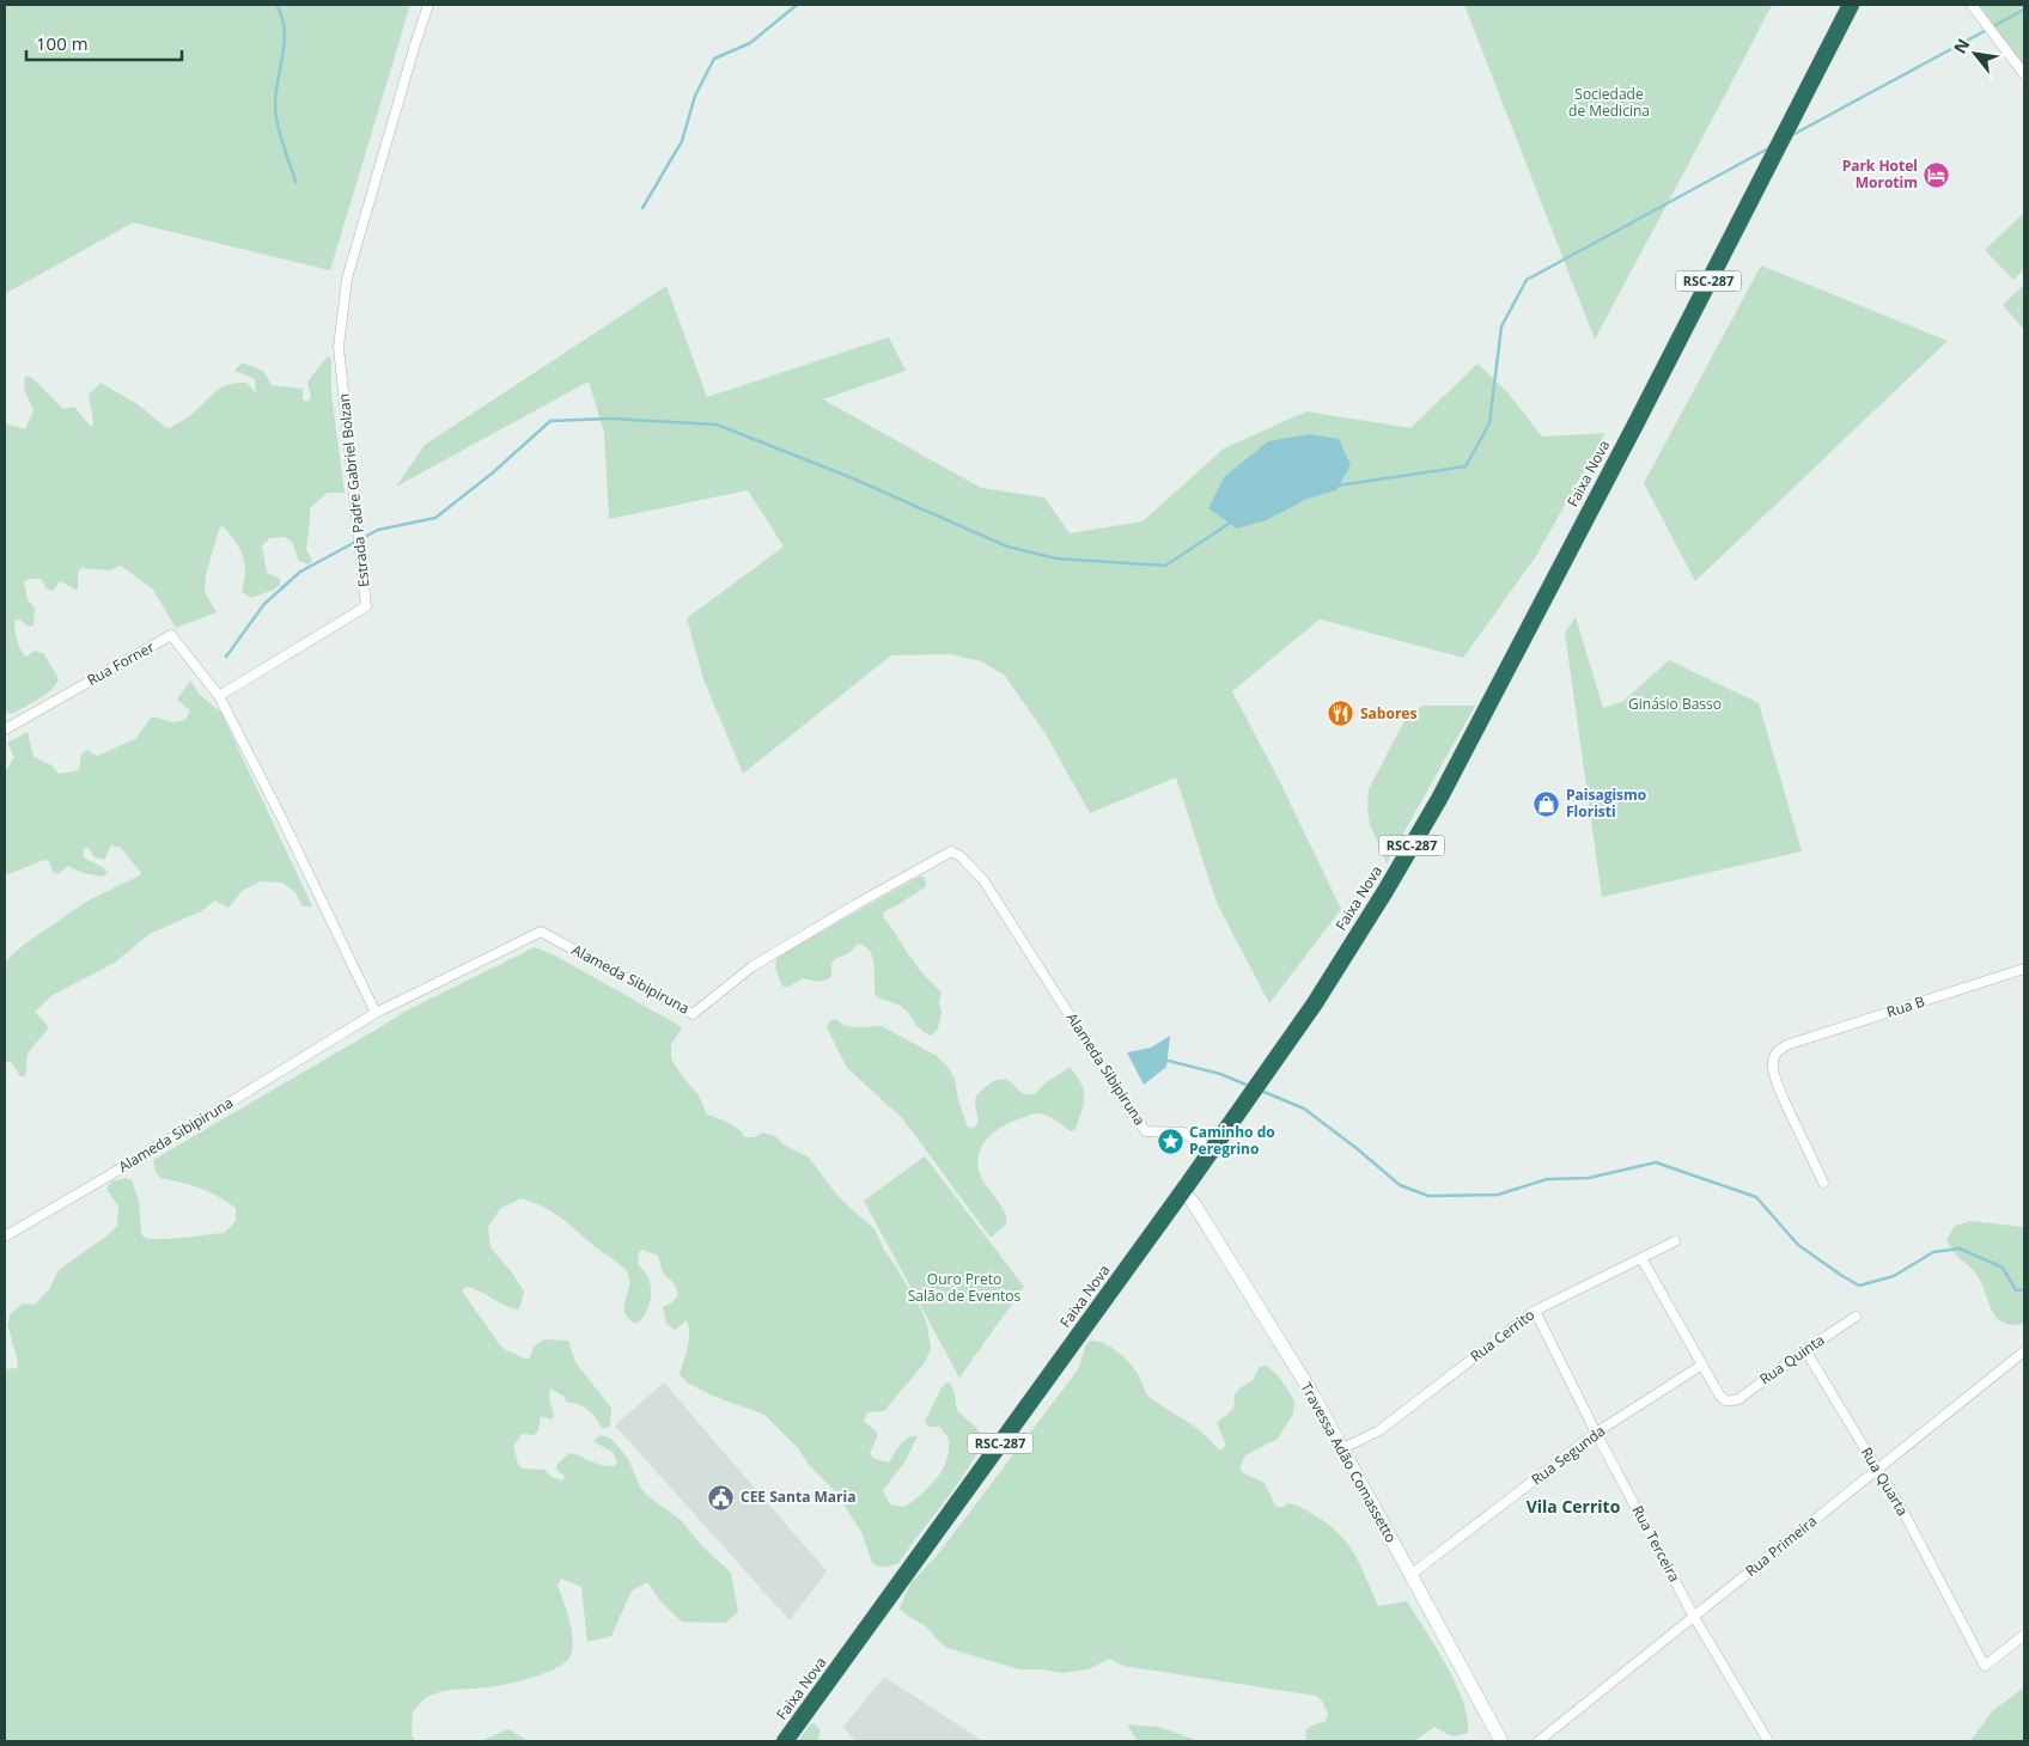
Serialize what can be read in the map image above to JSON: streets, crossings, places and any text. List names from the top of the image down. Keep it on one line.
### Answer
{"streets":{"highway":["RSC-287","Faixa Nova"],"street":["Estrada Padre Gabriel Bolzan","Rua Forner","Alameda Sibipiruna","Rua B","Rua Cerrito","Rua Quinta","Rua Segunda","Travessa Adão Comassetto","Rua Quarta","Rua Terceira","Rua Primeira"]},"crossings":[["Faixa Nova","Alameda Sibipiruna"],["Faixa Nova","Travessa Adão Comassetto"],["Estrada Padre Gabriel Bolzan","Rua Forner"],["Rua Cerrito","Travessa Adão Comassetto"],["Rua Cerrito","Rua Terceira"],["Rua Quinta","Rua Segunda"],["Rua Quinta","Rua Quarta"],["Rua Segunda","Travessa Adão Comassetto"],["Rua Segunda","Rua Terceira"],["Rua Quarta","Rua Primeira"],["Rua Terceira","Rua Primeira"]],"districts":["Vila Cerrito"],"parks":["Sociedade de Medicina","Ginásio Basso","Ouro Preto Salão de Eventos"],"places":{"hotel":["Park Hotel Morotim"],"restaurant":["Sabores"],"shop":["Paisagismo Floristi"],"place":["Caminho do Peregrino"],"public building":["CEE Santa Maria"]},"scale_bar":"100 m","north":"top left"}
